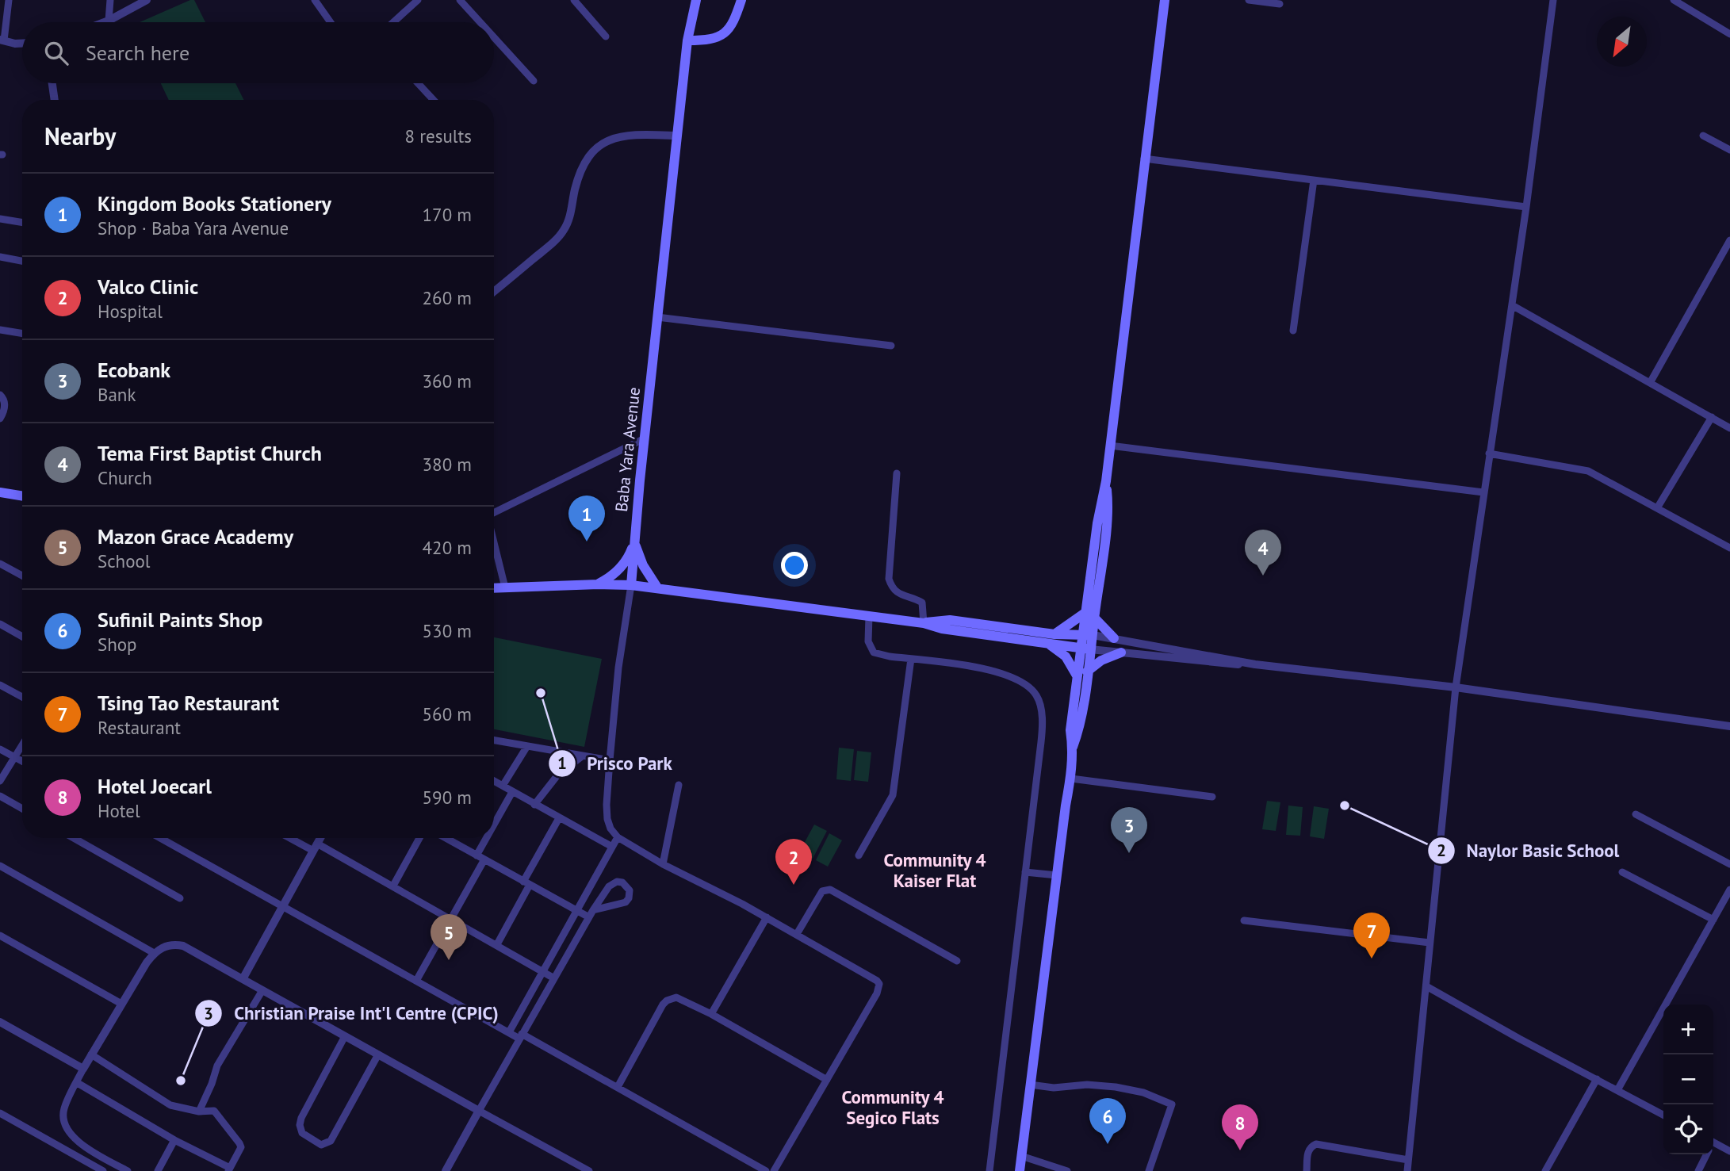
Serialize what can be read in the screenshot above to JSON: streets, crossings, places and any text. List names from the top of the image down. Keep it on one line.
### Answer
{"streets":{"main road":["Baba Yara Avenue"]},"districts":["Community 4 Kaiser Flat","Community 4 Segico Flats"],"places":["Prisco Park","Naylor Basic School","Christian Praise Int'l Centre (CPIC)"],"north":"bottom left","page":{"search":"Search here","heading":["Nearby","8 results"],"list":[{"mark":"1","name":"Kingdom Books Stationery","note":"Shop · Baba Yara Avenue","value":"170 m"},{"mark":"2","name":"Valco Clinic","note":"Hospital","value":"260 m"},{"mark":"3","name":"Ecobank","note":"Bank","value":"360 m"},{"mark":"4","name":"Tema First Baptist Church","note":"Church","value":"380 m"},{"mark":"5","name":"Mazon Grace Academy","note":"School","value":"420 m"},{"mark":"6","name":"Sufinil Paints Shop","note":"Shop","value":"530 m"},{"mark":"7","name":"Tsing Tao Restaurant","note":"Restaurant","value":"560 m"},{"mark":"8","name":"Hotel Joecarl","note":"Hotel","value":"590 m"}],"pins":["1","4","3","2","7","5","6","8"],"map_buttons":["+","−"]}}
